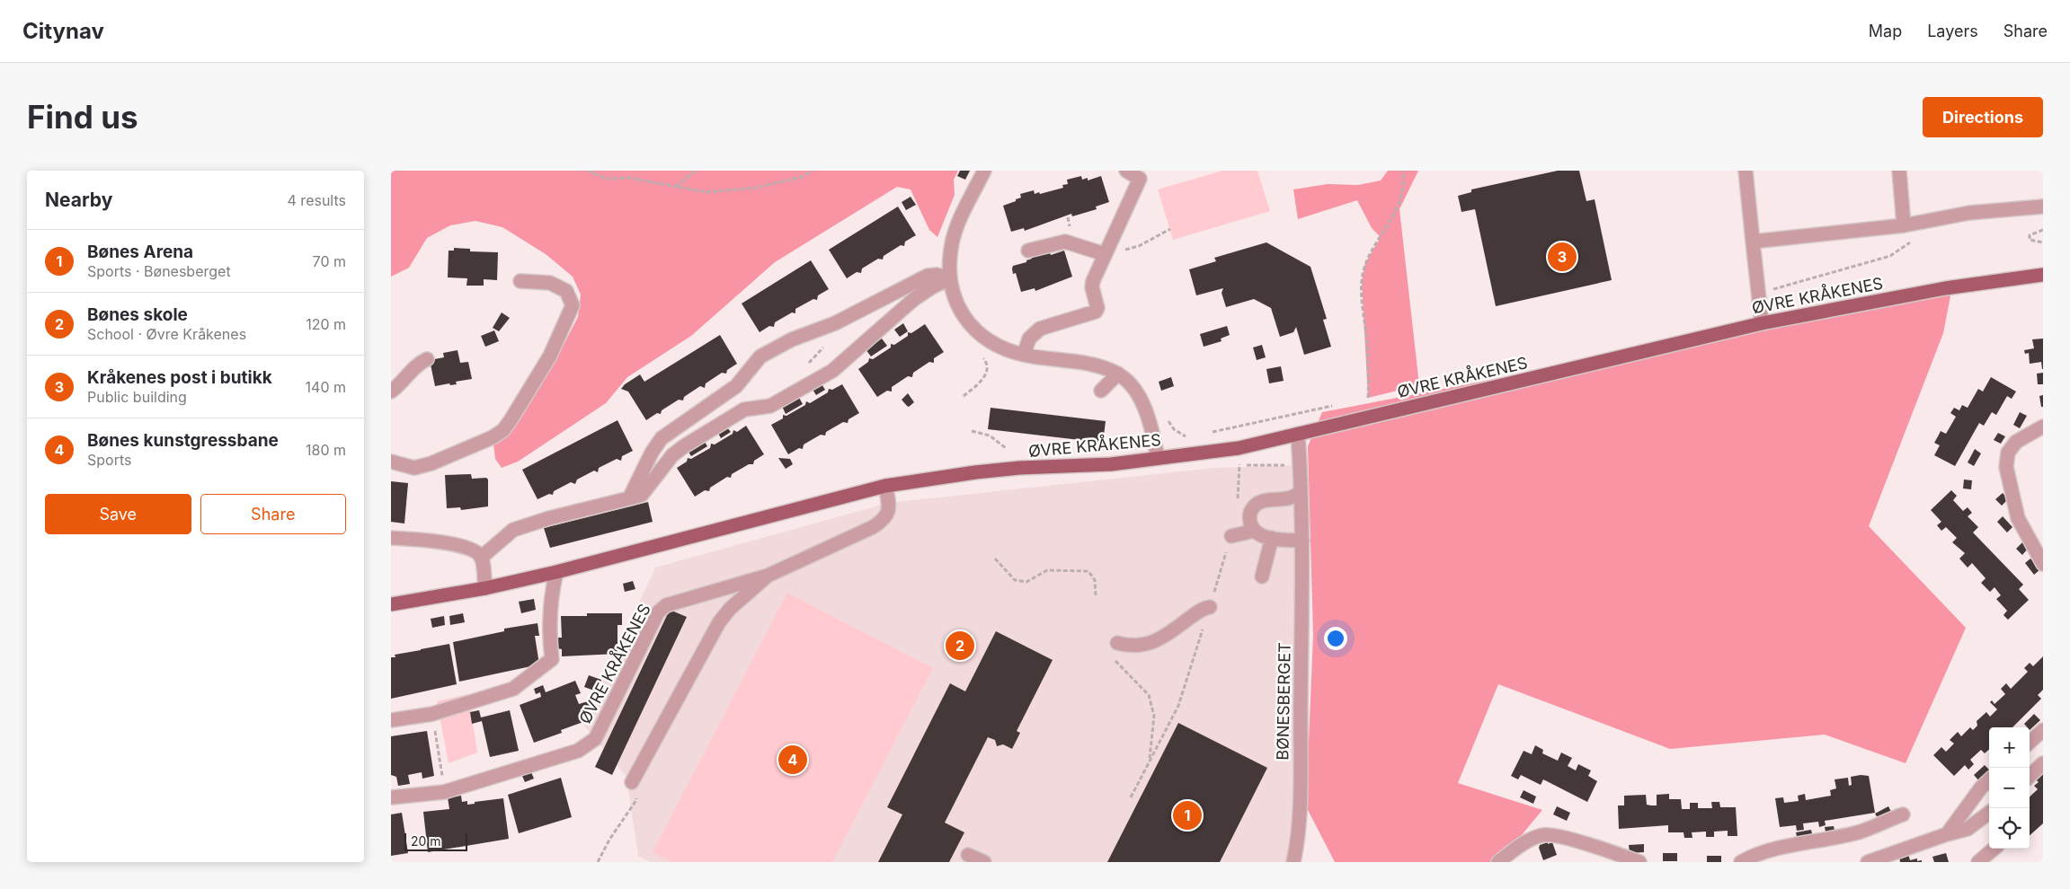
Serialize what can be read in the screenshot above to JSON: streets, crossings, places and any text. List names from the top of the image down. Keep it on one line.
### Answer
{"streets":{"main road":["ØVRE KRÅKENES"],"street":["BØNESBERGET"]},"crossings":[["ØVRE KRÅKENES","BØNESBERGET"]],"scale_bar":"20 m","page":{"header":"Citynav","nav":["Map","Layers","Share"],"buttons":["Directions",["Save","Share"]],"title":"Find us","heading":["Nearby","4 results"],"list":[{"mark":"1","name":"Bønes Arena","note":"Sports · Bønesberget","value":"70 m"},{"mark":"2","name":"Bønes skole","note":"School · Øvre Kråkenes","value":"120 m"},{"mark":"3","name":"Kråkenes post i butikk","note":"Public building","value":"140 m"},{"mark":"4","name":"Bønes kunstgressbane","note":"Sports","value":"180 m"}],"pins":["3","2","4","1"],"map_buttons":["+","−"],"scale":"20 m"}}
